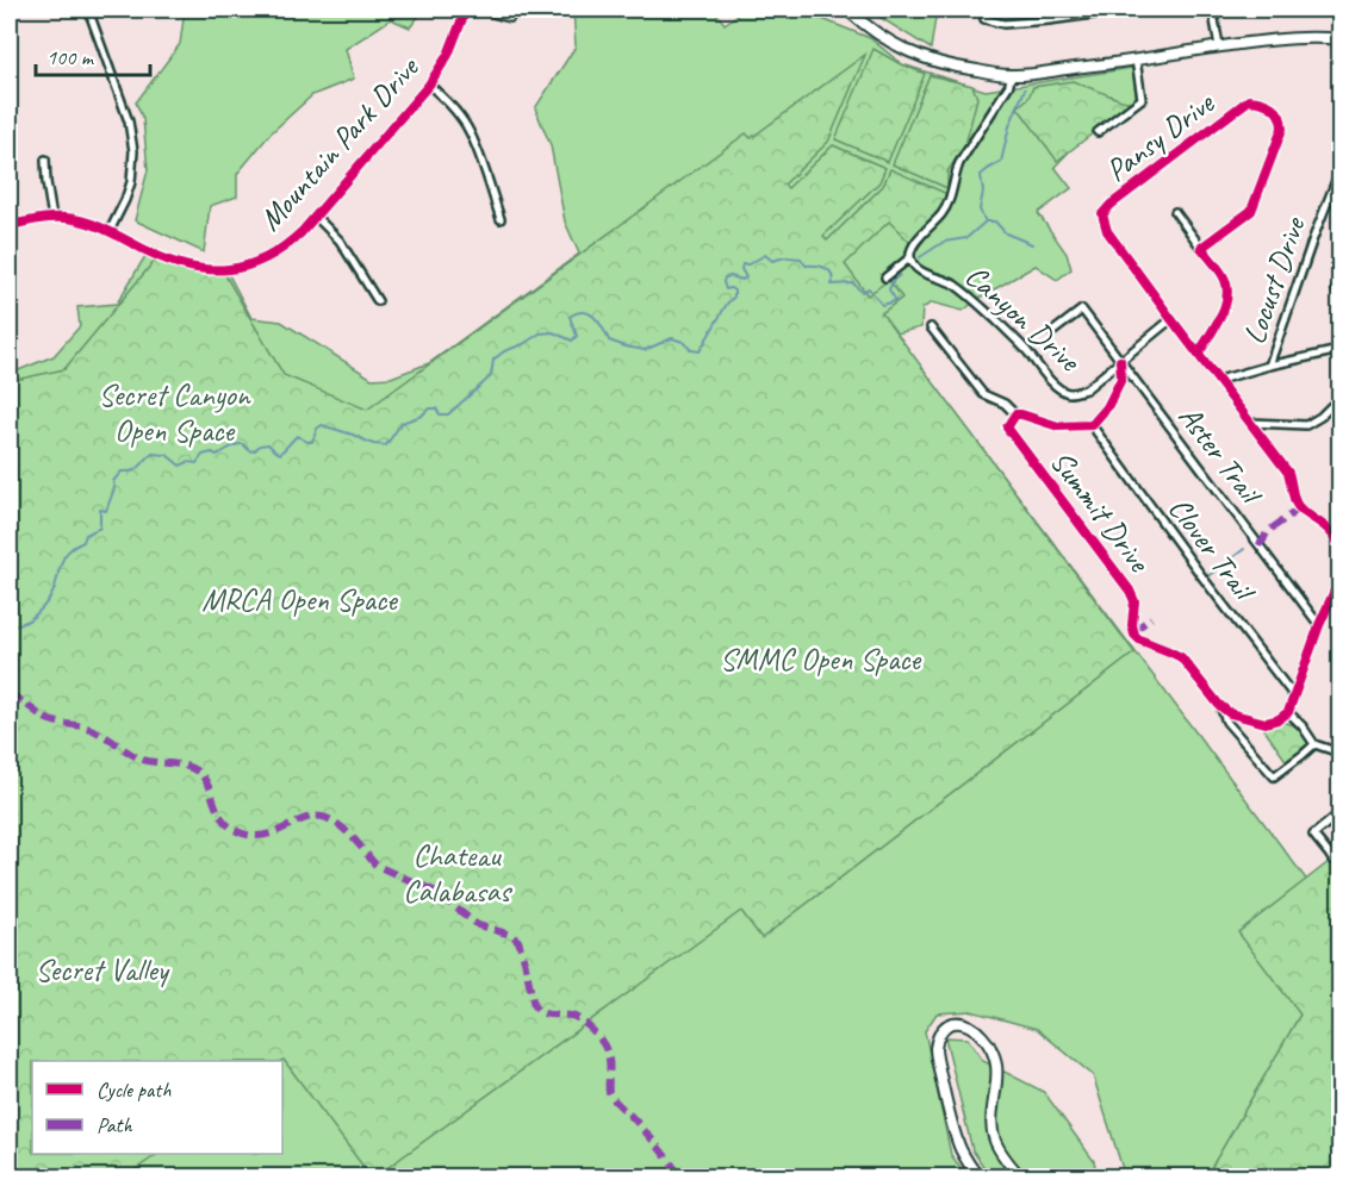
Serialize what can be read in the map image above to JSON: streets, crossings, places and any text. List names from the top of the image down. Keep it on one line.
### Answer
{"streets":{"street":["Pansy Drive","Mountain Park Drive","Locust Drive","Canyon Drive","Aster Trail","Summit Drive","Clover Trail"]},"crossings":[["Pansy Drive","Canyon Drive"],["Canyon Drive","Aster Trail"],["Canyon Drive","Summit Drive"],["Aster Trail","Summit Drive"],["Summit Drive","Clover Trail"]],"parks":["Secret Canyon Open Space","MRCA Open Space","SMMC Open Space","Chateau Calabasas","Secret Valley"],"legend":["Cycle path","Path"],"scale_bar":"100 m"}
